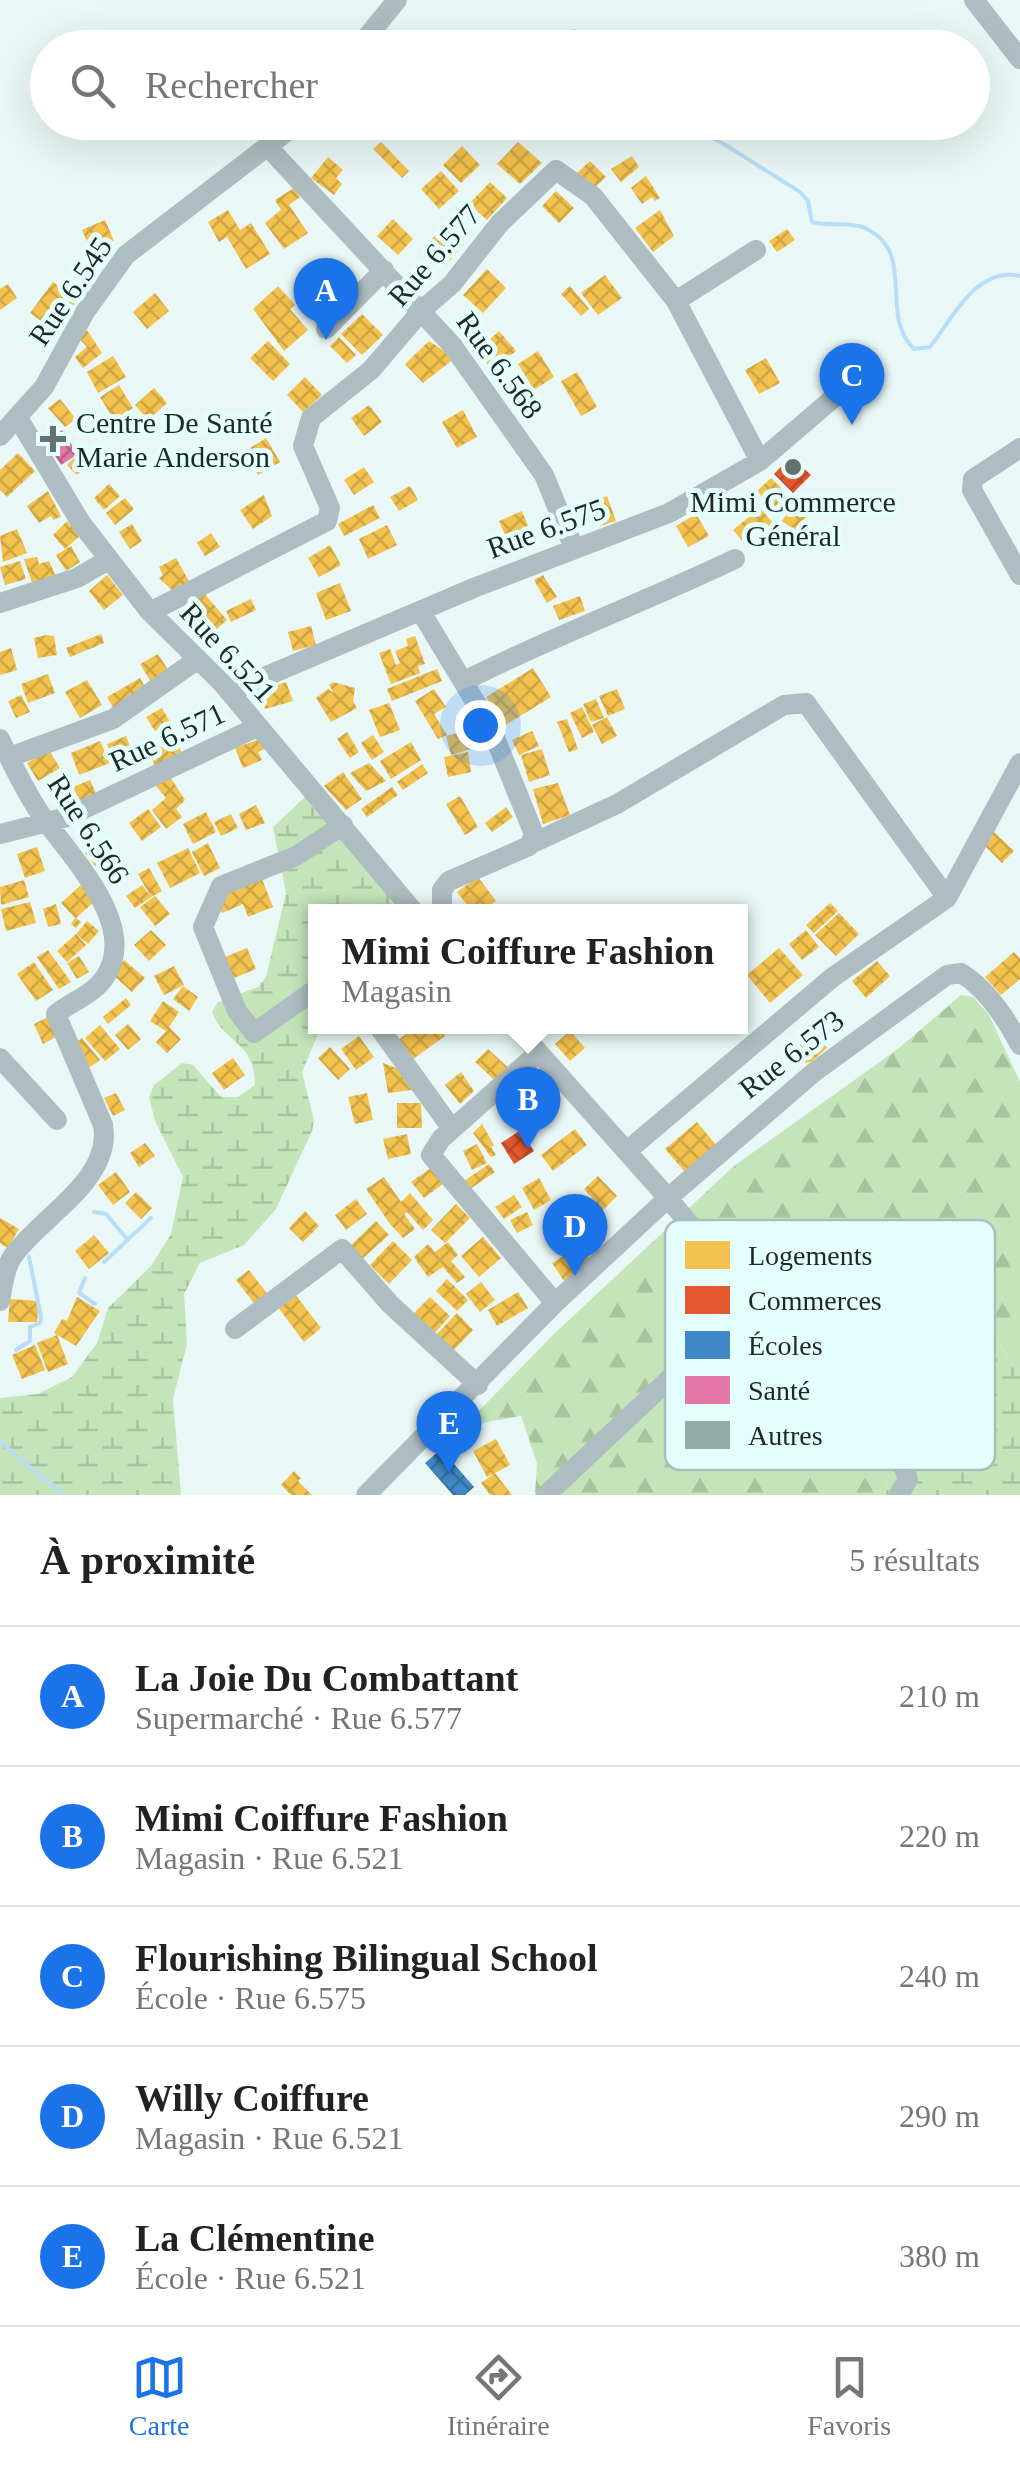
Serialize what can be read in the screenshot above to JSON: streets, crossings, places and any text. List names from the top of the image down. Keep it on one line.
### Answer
{"streets":{"street":["Rue 6.577","Rue 6.545","Rue 6.568","Rue 6.575","Rue 6.521","Rue 6.571","Rue 6.566","Rue 6.573"]},"crossings":[["Rue 6.577","Rue 6.568"],["Rue 6.577","Rue 6.521"],["Rue 6.545","Rue 6.568"],["Rue 6.545","Rue 6.521"],["Rue 6.568","Rue 6.575"],["Rue 6.575","Rue 6.521"],["Rue 6.521","Rue 6.571"],["Rue 6.571","Rue 6.566"]],"places":{"health":["Centre De Santé Marie Anderson"],"other":["Mimi Commerce Général"]},"legend":["Logements","Commerces","Écoles","Santé","Autres"],"page":{"search":"Rechercher","pins":["A","C","B","D","E"],"popup":["Mimi Coiffure Fashion","Magasin"],"heading":["À proximité","5 résultats"],"list":[{"mark":"A","name":"La Joie Du Combattant","note":"Supermarché · Rue 6.577","value":"210 m"},{"mark":"B","name":"Mimi Coiffure Fashion","note":"Magasin · Rue 6.521","value":"220 m"},{"mark":"C","name":"Flourishing Bilingual School","note":"École · Rue 6.575","value":"240 m"},{"mark":"D","name":"Willy Coiffure","note":"Magasin · Rue 6.521","value":"290 m"},{"mark":"E","name":"La Clémentine","note":"École · Rue 6.521","value":"380 m"}],"nav":["Carte","Itinéraire","Favoris"]}}
